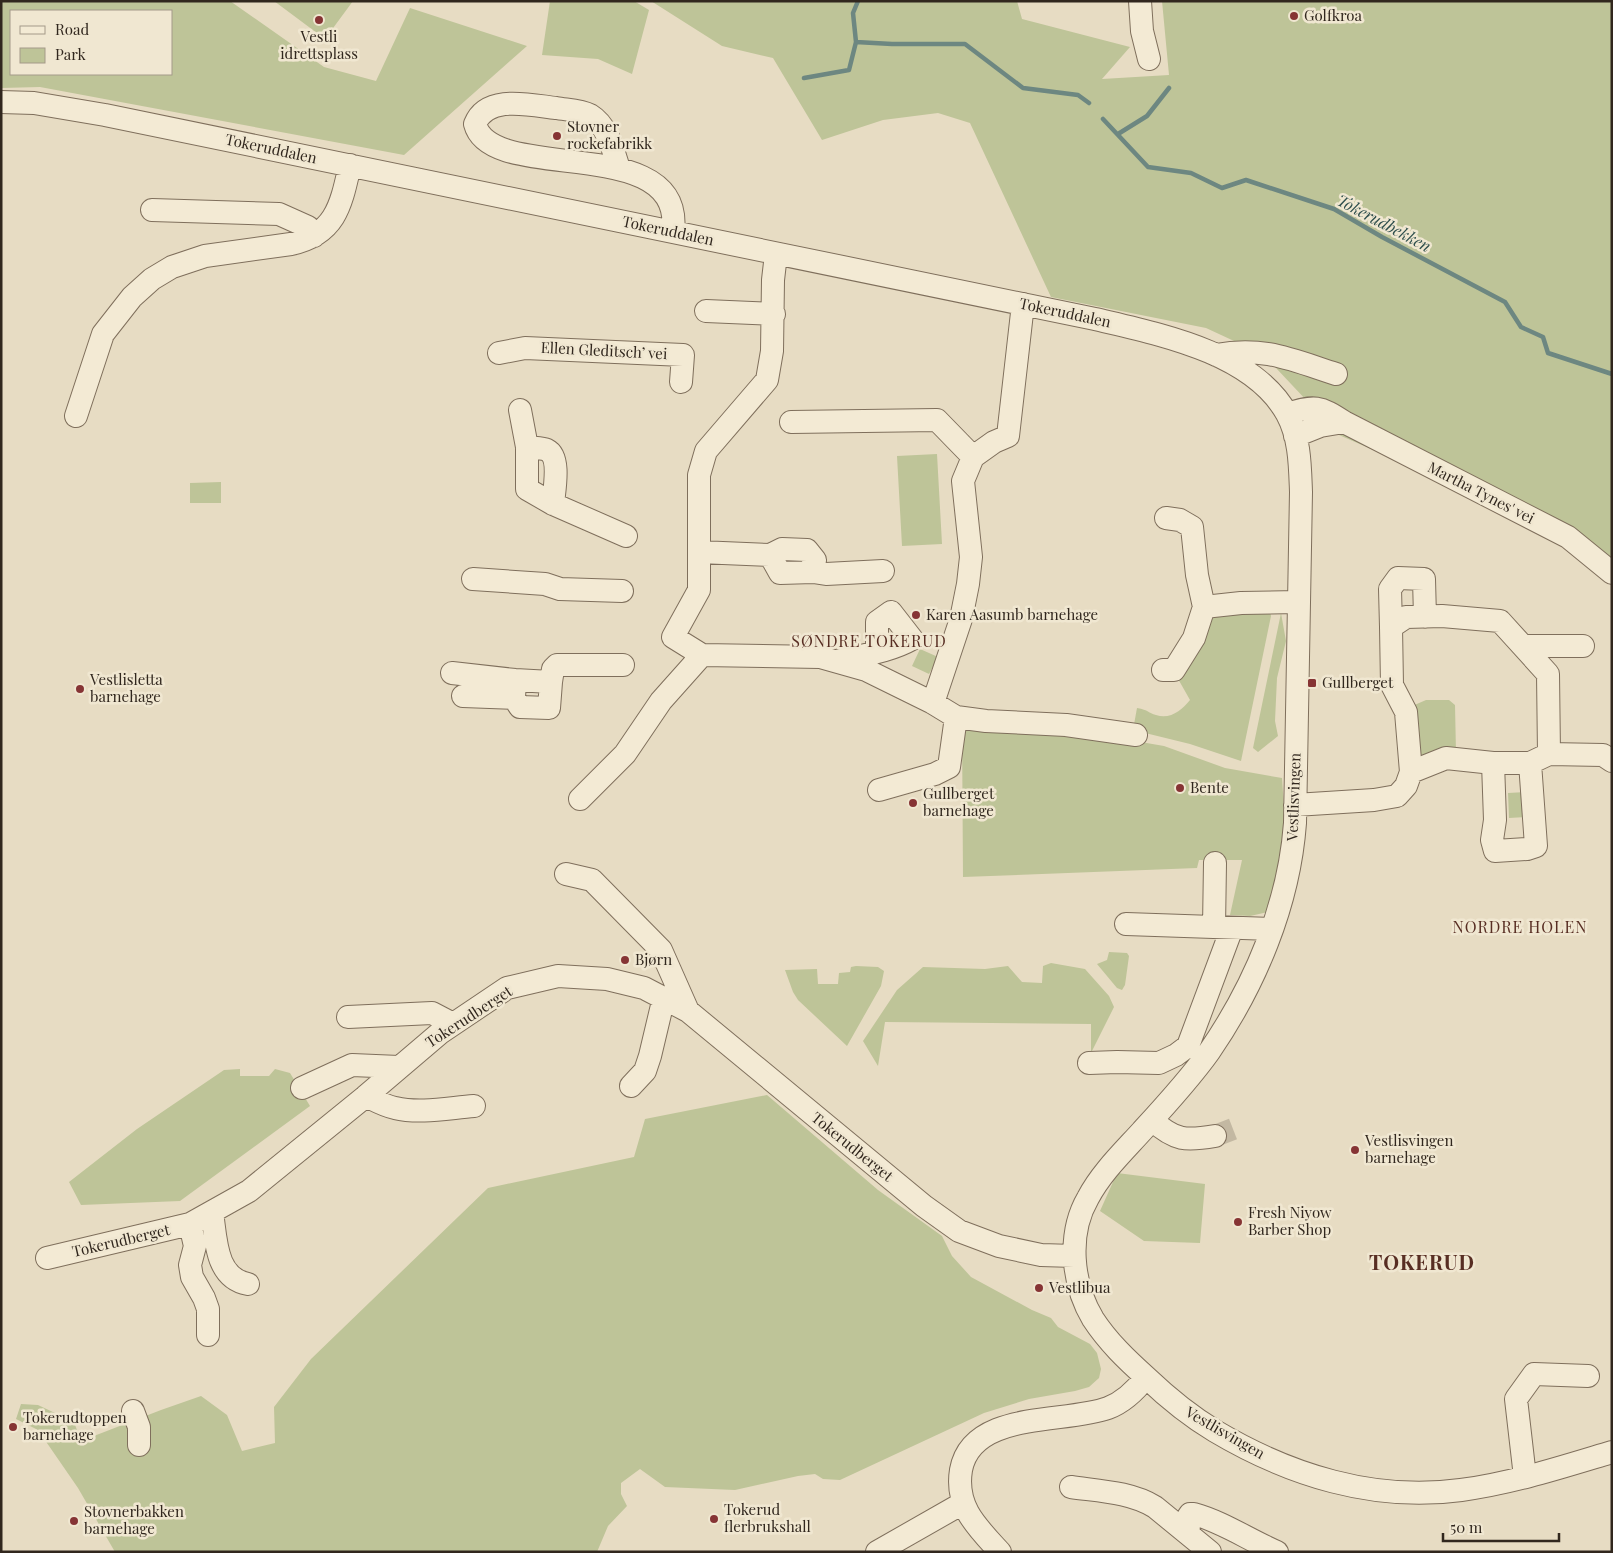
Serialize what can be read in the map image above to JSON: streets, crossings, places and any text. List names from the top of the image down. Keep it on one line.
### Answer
{"streets":{"street":["Tokeruddalen","Ellen Gleditsch’ vei","Martha Tynes' vei","Vestlisvingen","Tokerudberget"]},"crossings":[["Tokeruddalen","Martha Tynes' vei"],["Tokeruddalen","Vestlisvingen"],["Vestlisvingen","Tokerudberget"]],"districts":["SØNDRE TOKERUD","NORDRE HOLEN","TOKERUD"],"water":["Tokerudbekken"],"places":{"other":["Golfkroa","Vestli idrettsplass","Stovner rockefabrikk","Karen Aasumb barnehage","Vestlisletta barnehage","Bente","Gullberget barnehage","Bjørn","Vestlisvingen barnehage","Fresh Niyow Barber Shop","Vestlibua","Tokerudtoppen barnehage","Tokerud flerbrukshall","Stovnerbakken barnehage"],"transit":["Gullberget"]},"legend":["Road","Park"],"scale_bar":"50 m"}
